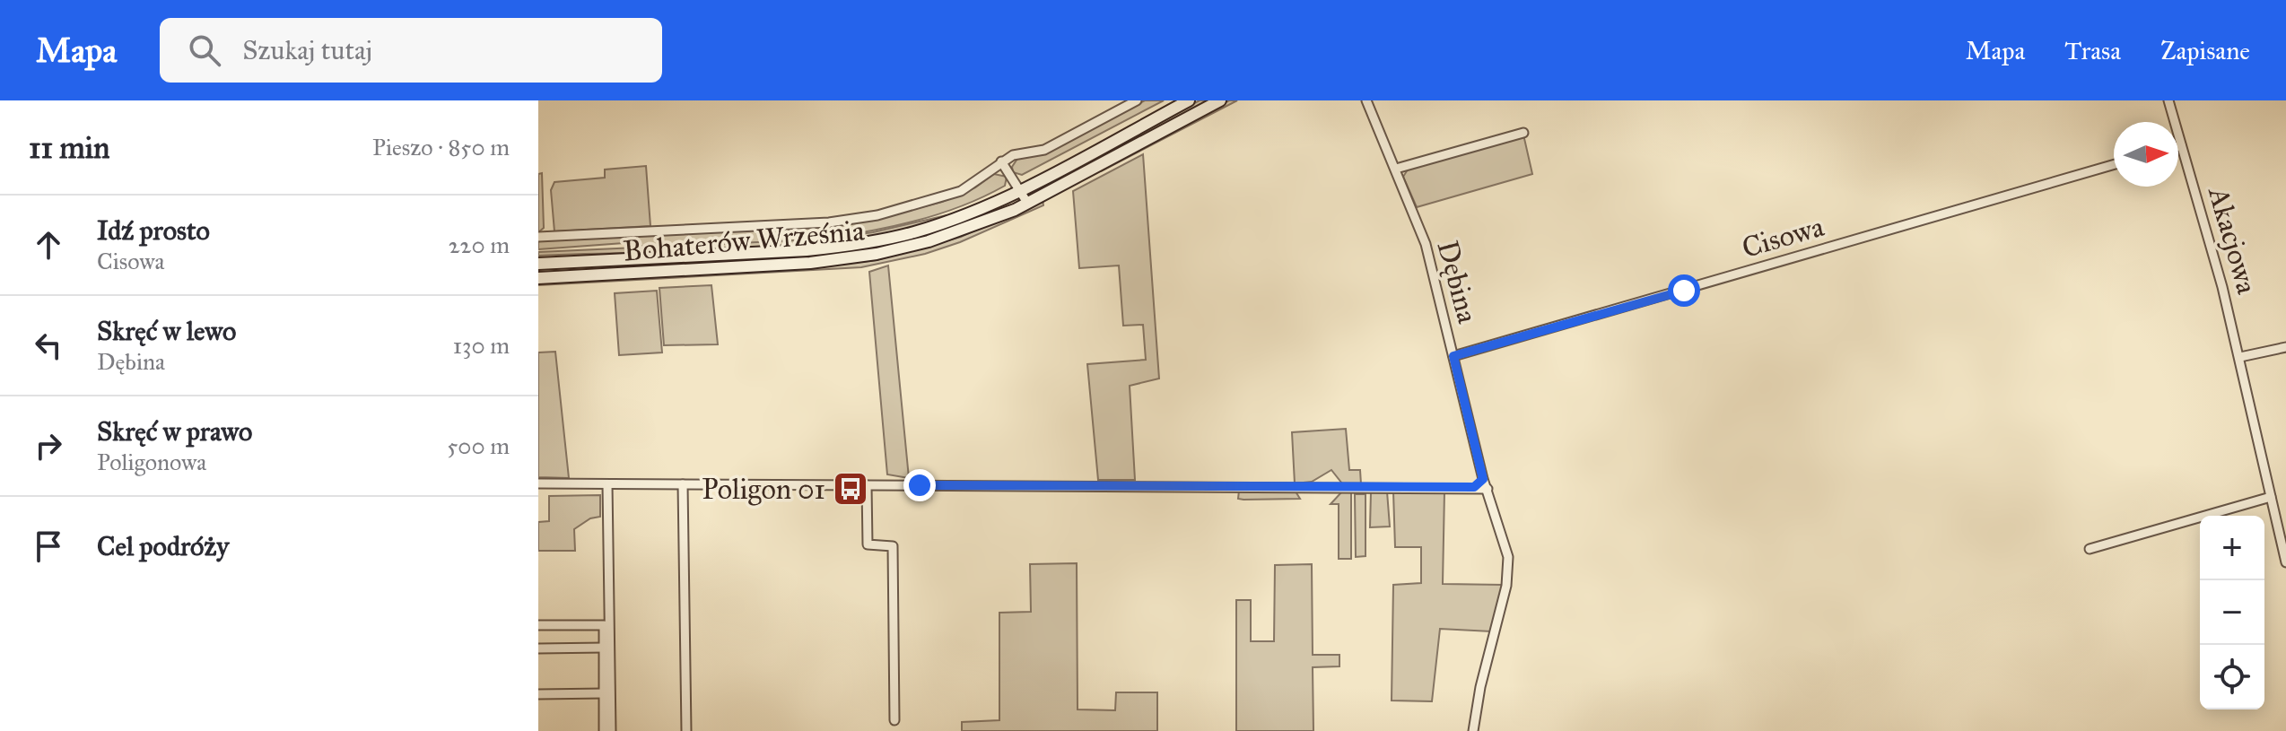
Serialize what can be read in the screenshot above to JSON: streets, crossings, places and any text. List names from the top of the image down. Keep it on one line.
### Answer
{"streets":{"main road":["Bohaterów Września"],"street":["Cisowa","Akacjowa","Dębina"]},"crossings":[["Cisowa","Dębina"]],"places":{"bus stop":["Poligon 01"]},"north":"right","page":{"header":"Mapa","search":"Szukaj tutaj","nav":["Mapa","Trasa","Zapisane"],"heading":["11 min","Pieszo · 850 m"],"list":[["Idź prosto","Cisowa","220 m"],["Skręć w lewo","Dębina","130 m"],["Skręć w prawo","Poligonowa","500 m"],"Cel podróży"],"map_buttons":["+","−"]}}
